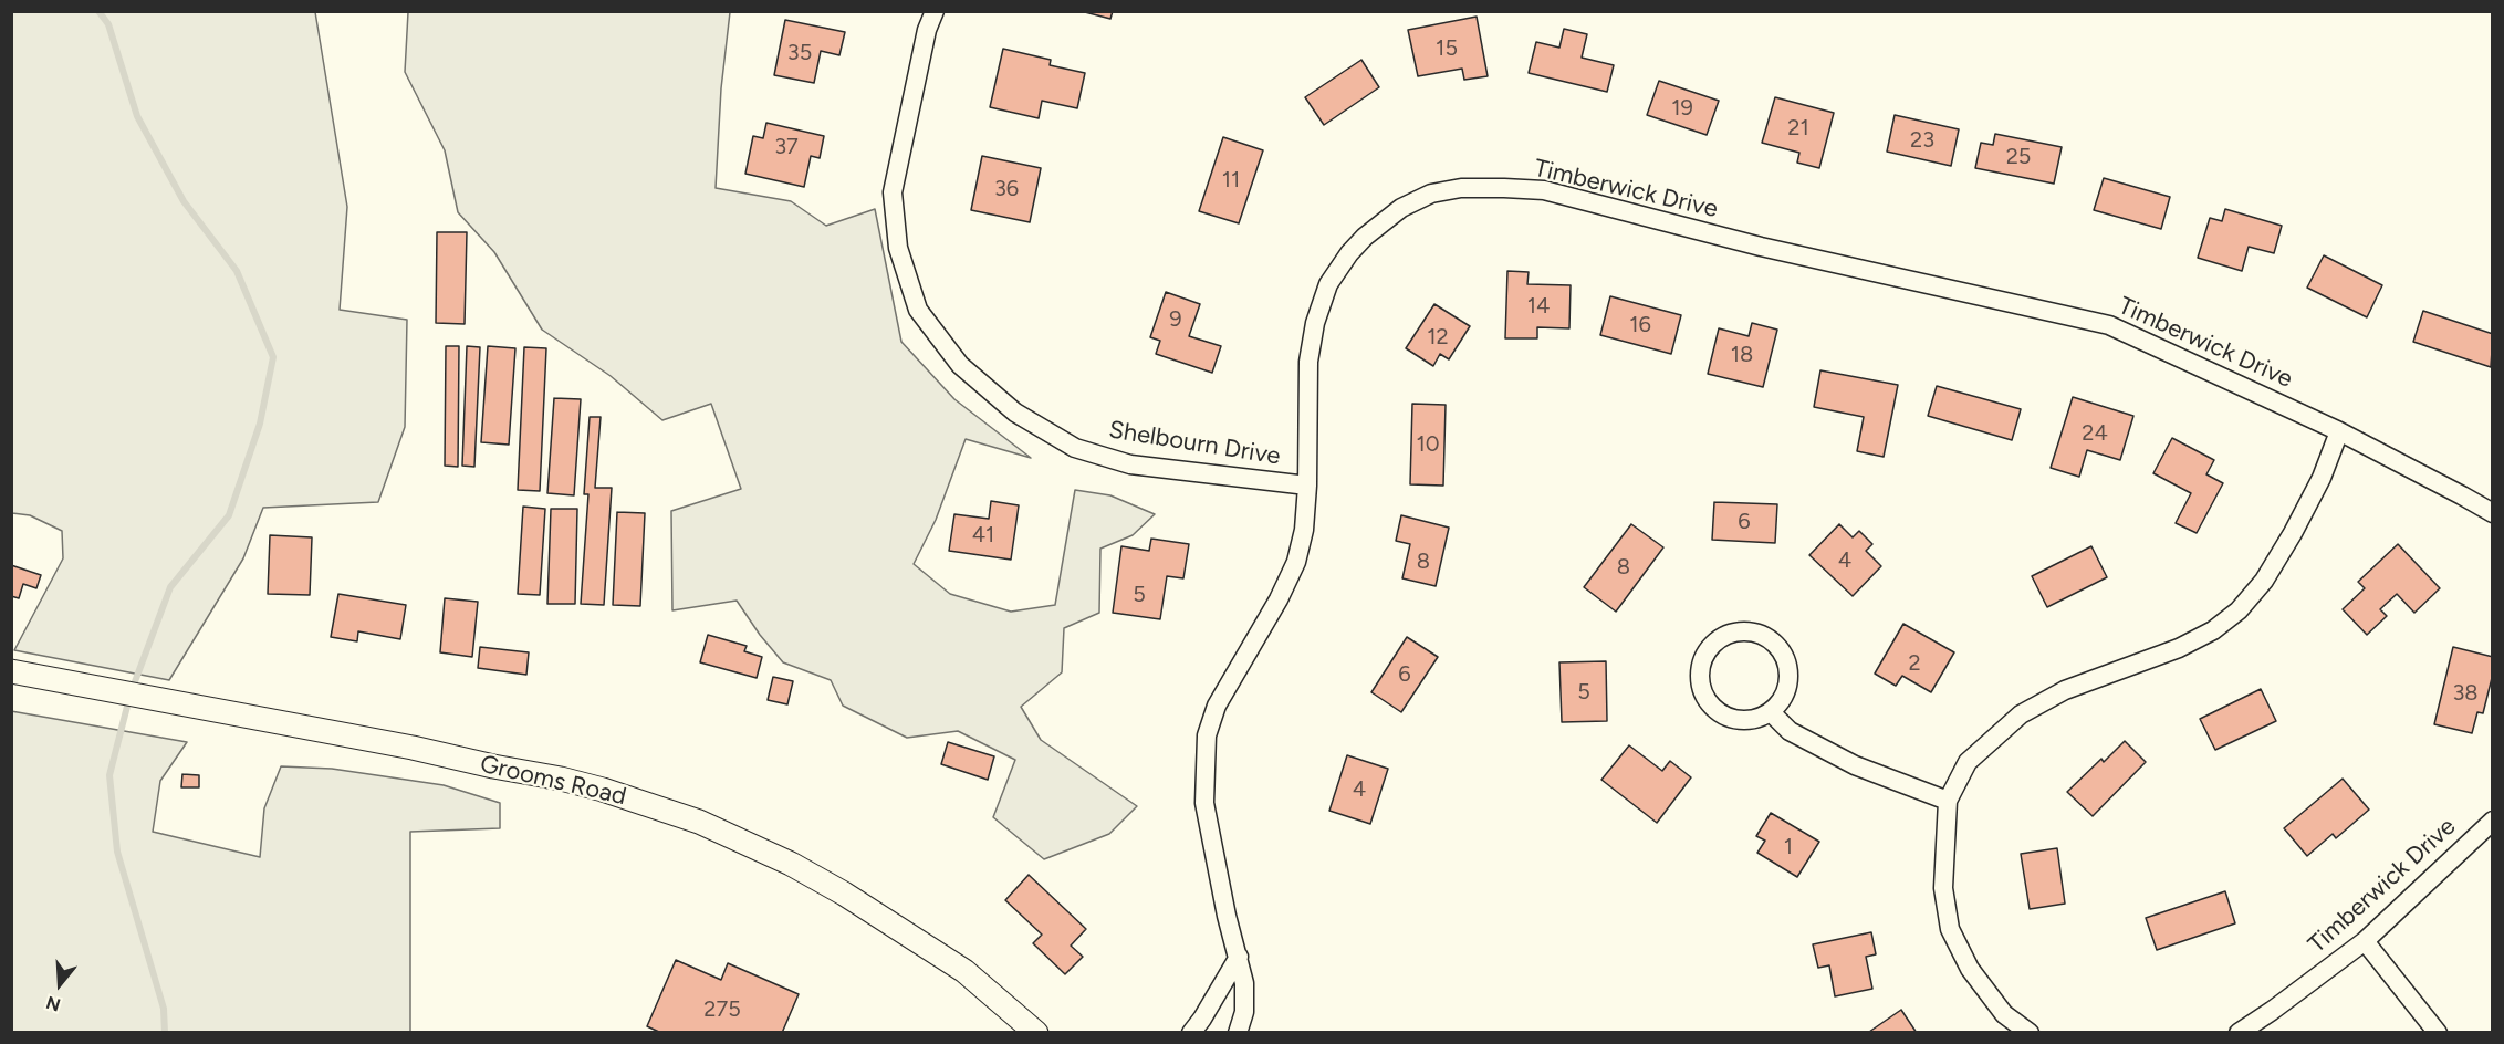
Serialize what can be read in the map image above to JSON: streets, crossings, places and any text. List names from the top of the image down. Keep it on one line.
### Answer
{"streets":{"street":["Timberwick Drive","Shelbourn Drive","Grooms Road"]},"crossings":[["Timberwick Drive","Shelbourn Drive"]],"house_numbers":["15","35","19","21","23","37","25","11","36","14","9","16","12","18","24","10","6","41","4","8","8","5","2","6","5","38","4","1","275"],"north":"bottom"}
